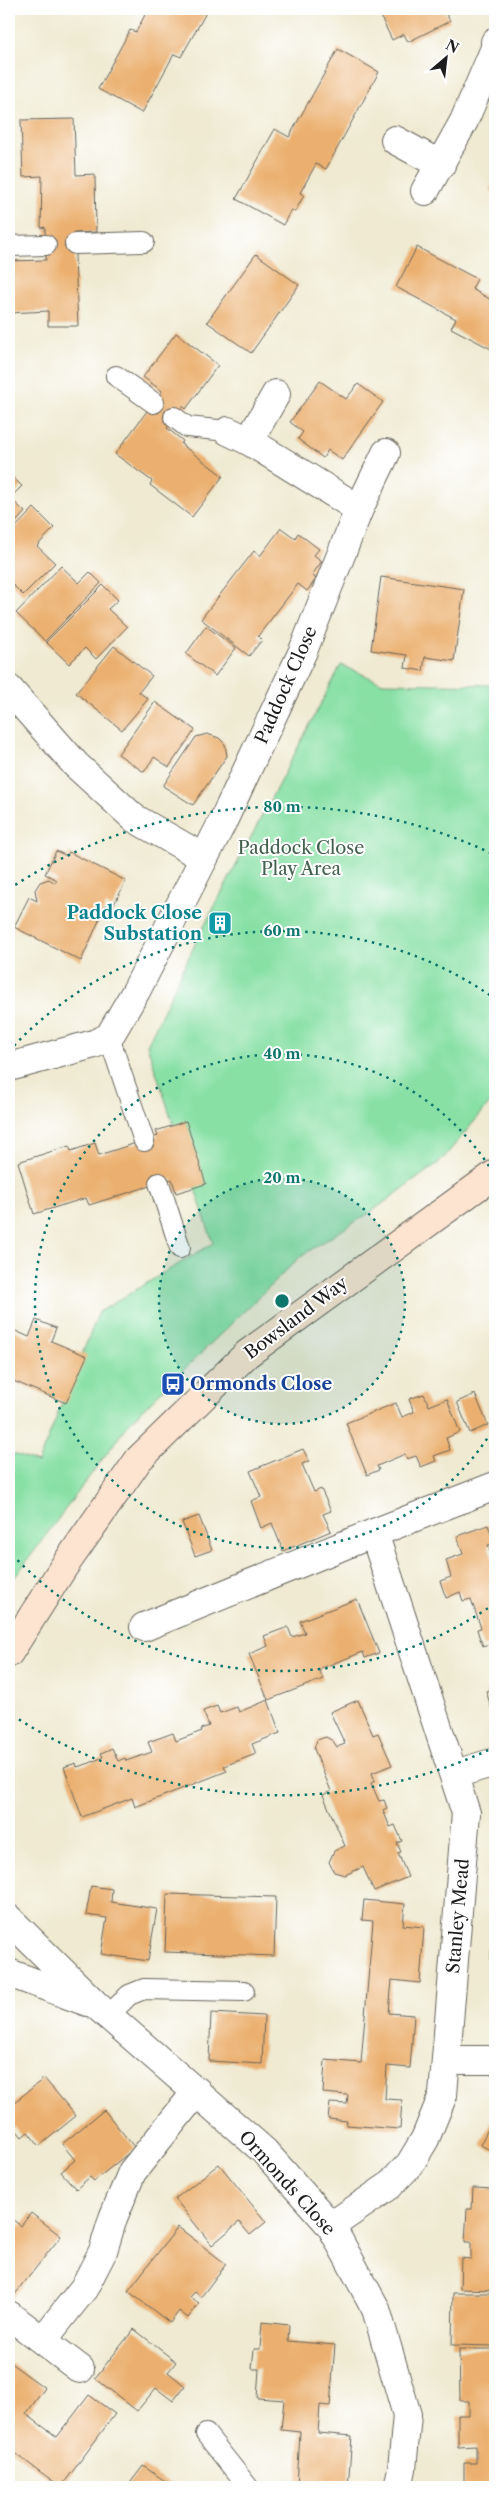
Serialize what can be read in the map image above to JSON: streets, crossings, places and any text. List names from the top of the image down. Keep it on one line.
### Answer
{"streets":{"street":["Paddock Close","Bowsland Way","Stanley Mead","Ormonds Close"]},"crossings":[["Stanley Mead","Ormonds Close"]],"parks":["Paddock Close Play Area"],"places":{"building":["Paddock Close Substation"],"bus stop":["Ormonds Close"]},"north":"top right","rings":["80 m","60 m","40 m","20 m"]}
